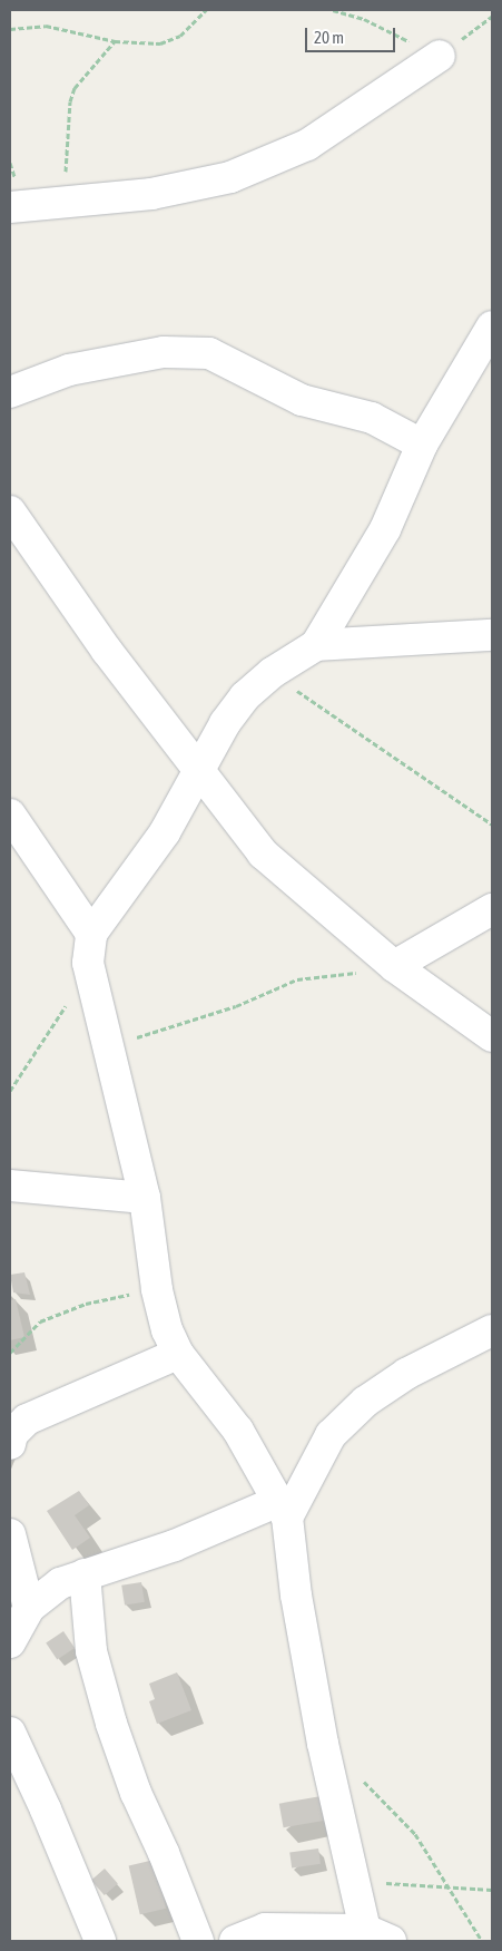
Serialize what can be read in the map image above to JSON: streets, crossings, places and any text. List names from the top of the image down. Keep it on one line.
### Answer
{"scale_bar":"20 m"}
